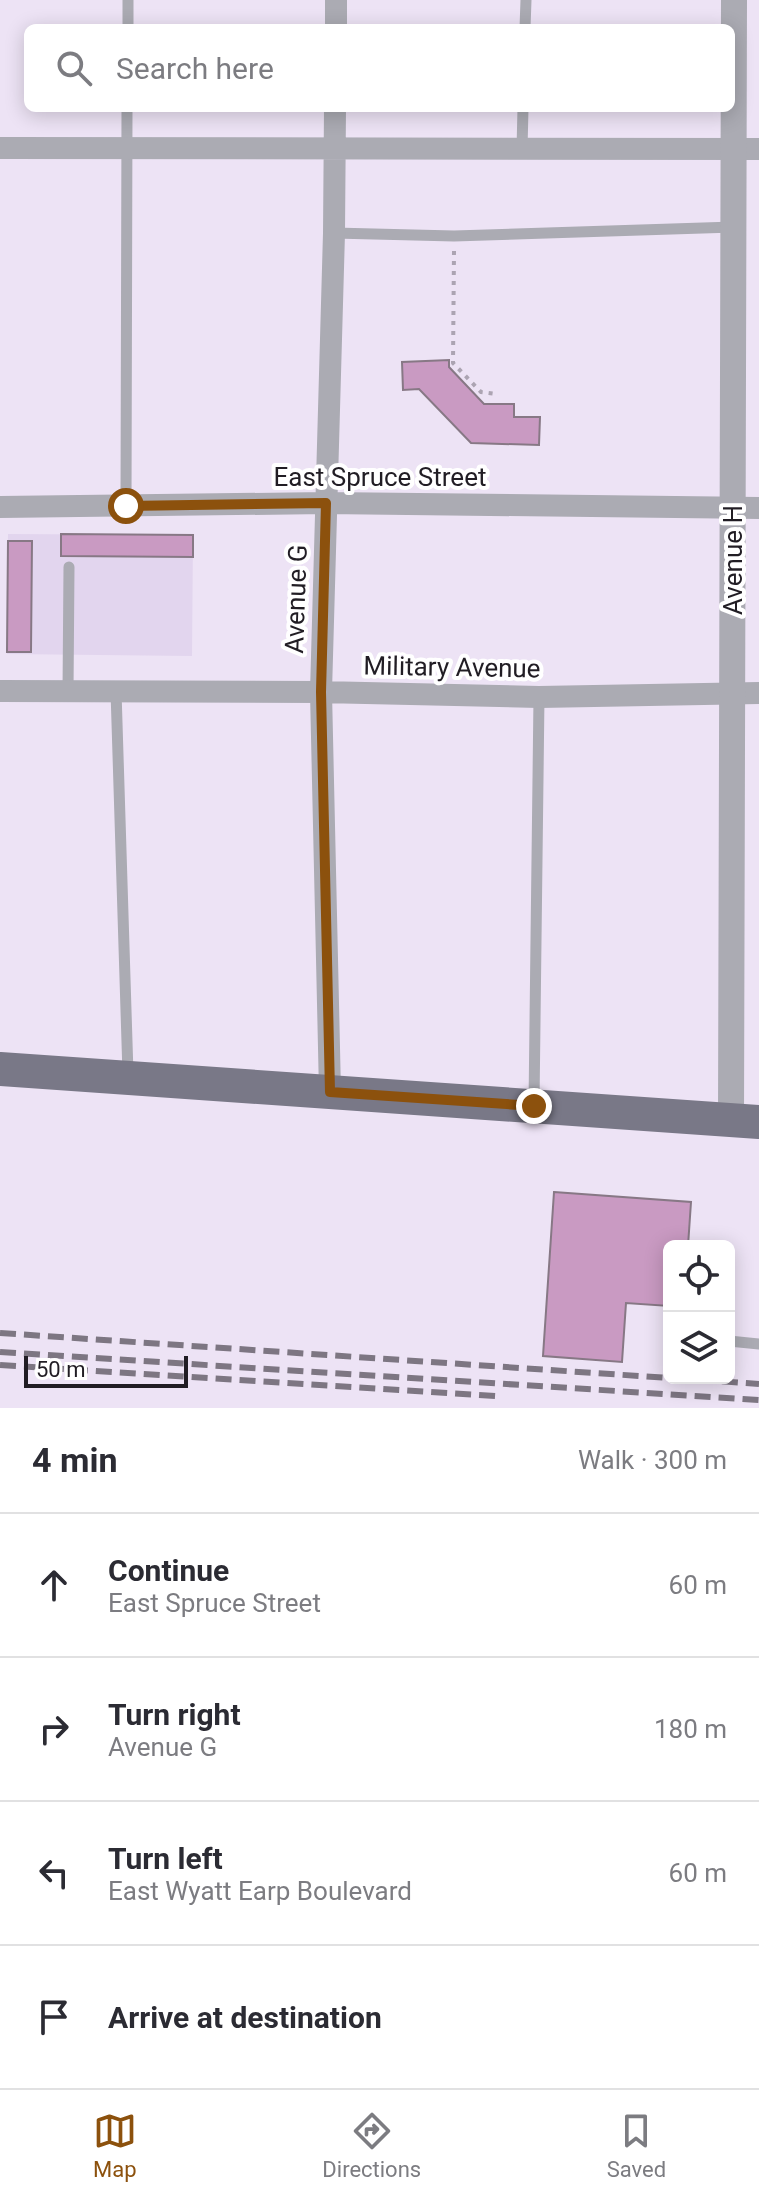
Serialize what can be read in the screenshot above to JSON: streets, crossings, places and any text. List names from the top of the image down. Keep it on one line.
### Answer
{"streets":{"street":["East Spruce Street","Avenue H","Avenue G","Military Avenue"]},"crossings":[["East Spruce Street","Avenue H"],["East Spruce Street","Avenue G"],["Avenue H","Military Avenue"],["Avenue G","Military Avenue"]],"scale_bar":"50 m","page":{"search":"Search here","scale":"50 m","heading":["4 min","Walk · 300 m"],"list":[["Continue","East Spruce Street","60 m"],["Turn right","Avenue G","180 m"],["Turn left","East Wyatt Earp Boulevard","60 m"],"Arrive at destination"],"nav":["Map","Directions","Saved"]}}
